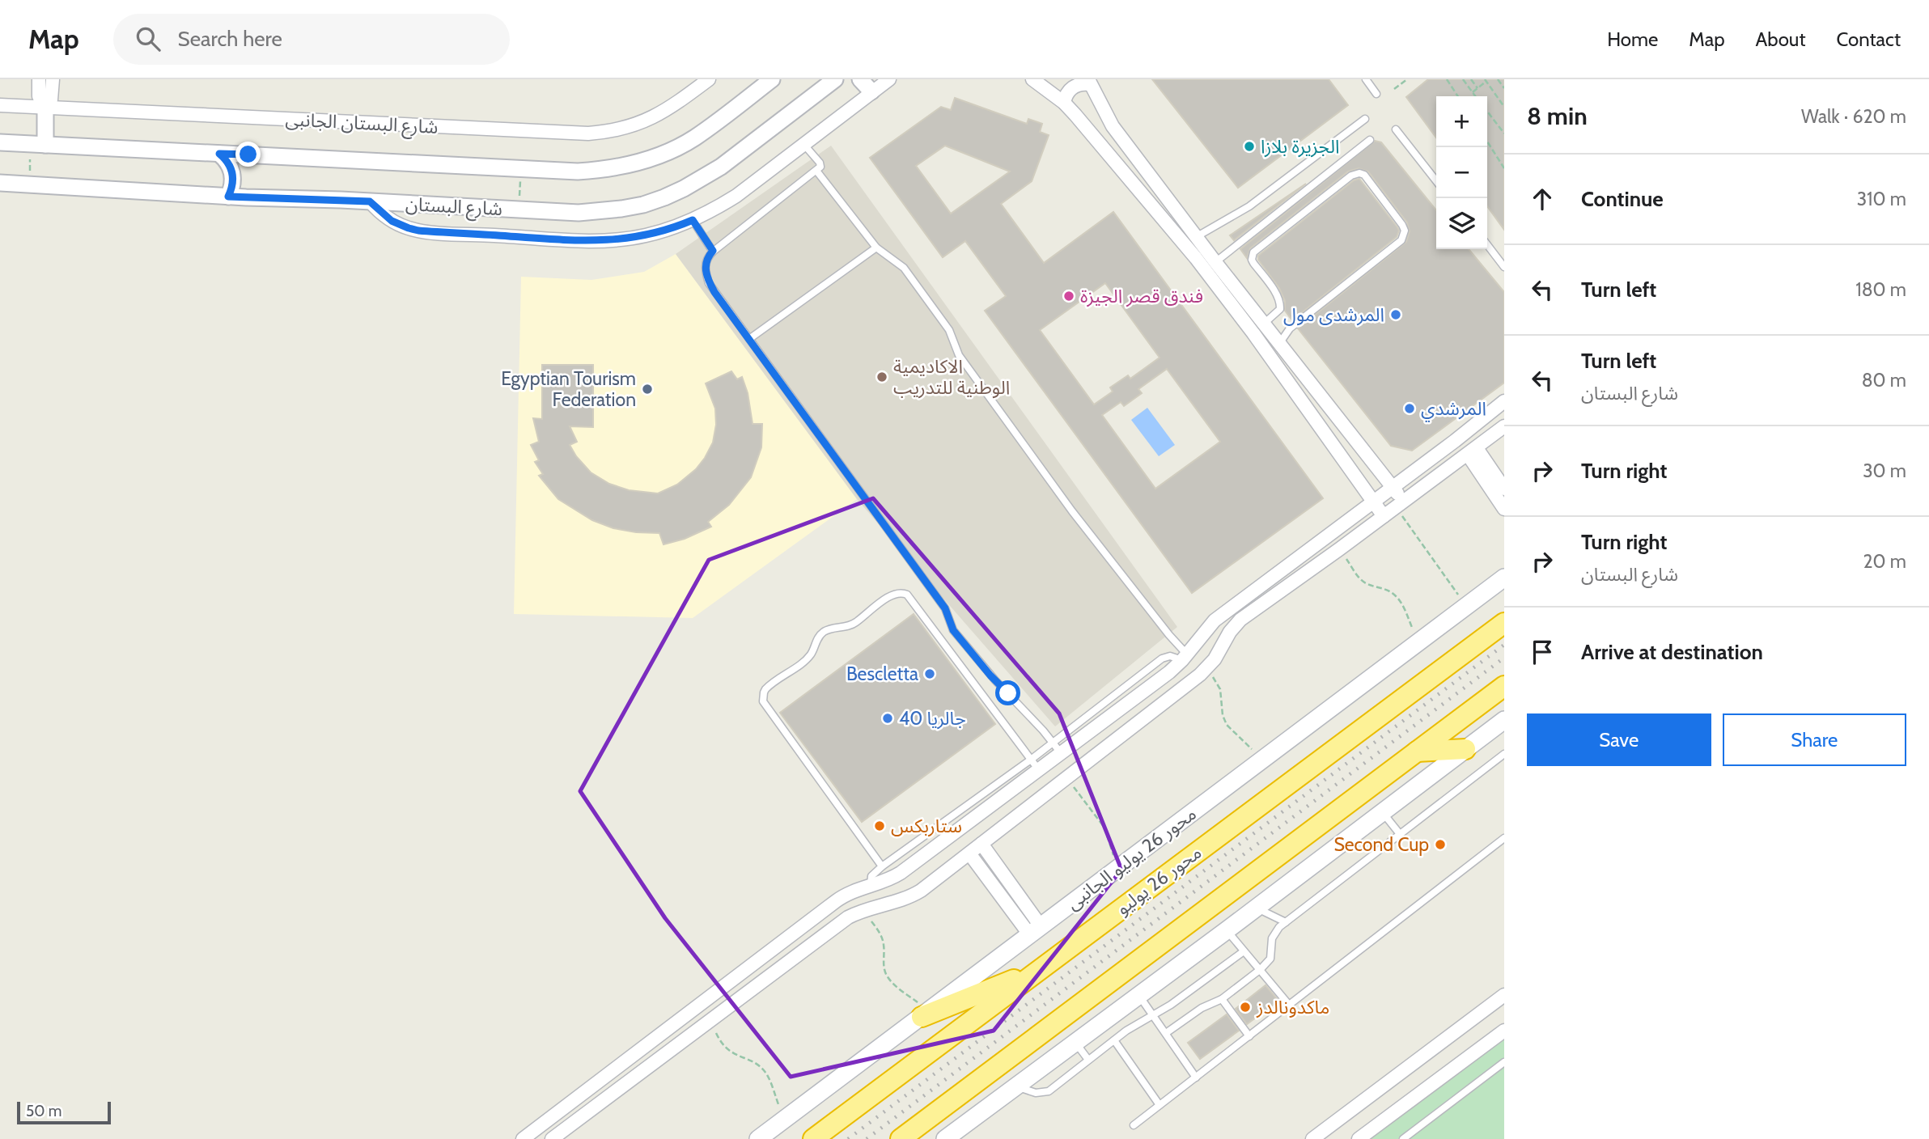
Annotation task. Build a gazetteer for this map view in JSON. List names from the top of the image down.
{
  "streets": {
    "highway": ["محور 26 يوليو"],
    "main road": ["محور 26 يوليو الجانبى"],
    "street": ["شارع البستان الجانبى", "شارع البستان"]
  },
  "places": [
    "الجزيرة بلازا",
    "فندق قصر الجيزة",
    "المرشدى مول",
    "الاكاديمية الوطنية للتدريب",
    "Egyptian Tourism Federation",
    "المرشدي",
    "Bescletta",
    "جالريا 40",
    "ستاربكس",
    "Second Cup",
    "ماكدونالدز"
  ],
  "scale_bar": "50 m",
  "page": {
    "header": "Map",
    "search": "Search here",
    "nav": [
      "Home",
      "Map",
      "About",
      "Contact"
    ],
    "heading": ["8 min", "Walk · 620 m"],
    "map_buttons": ["+", "−"],
    "list": [
      ["Continue", "310 m"],
      ["Turn left", "180 m"],
      ["Turn left", "شارع البستان", "80 m"],
      ["Turn right", "30 m"],
      ["Turn right", "شارع البستان", "20 m"],
      "Arrive at destination"
    ],
    "buttons": ["Save", "Share"],
    "scale": "50 m"
  }
}
